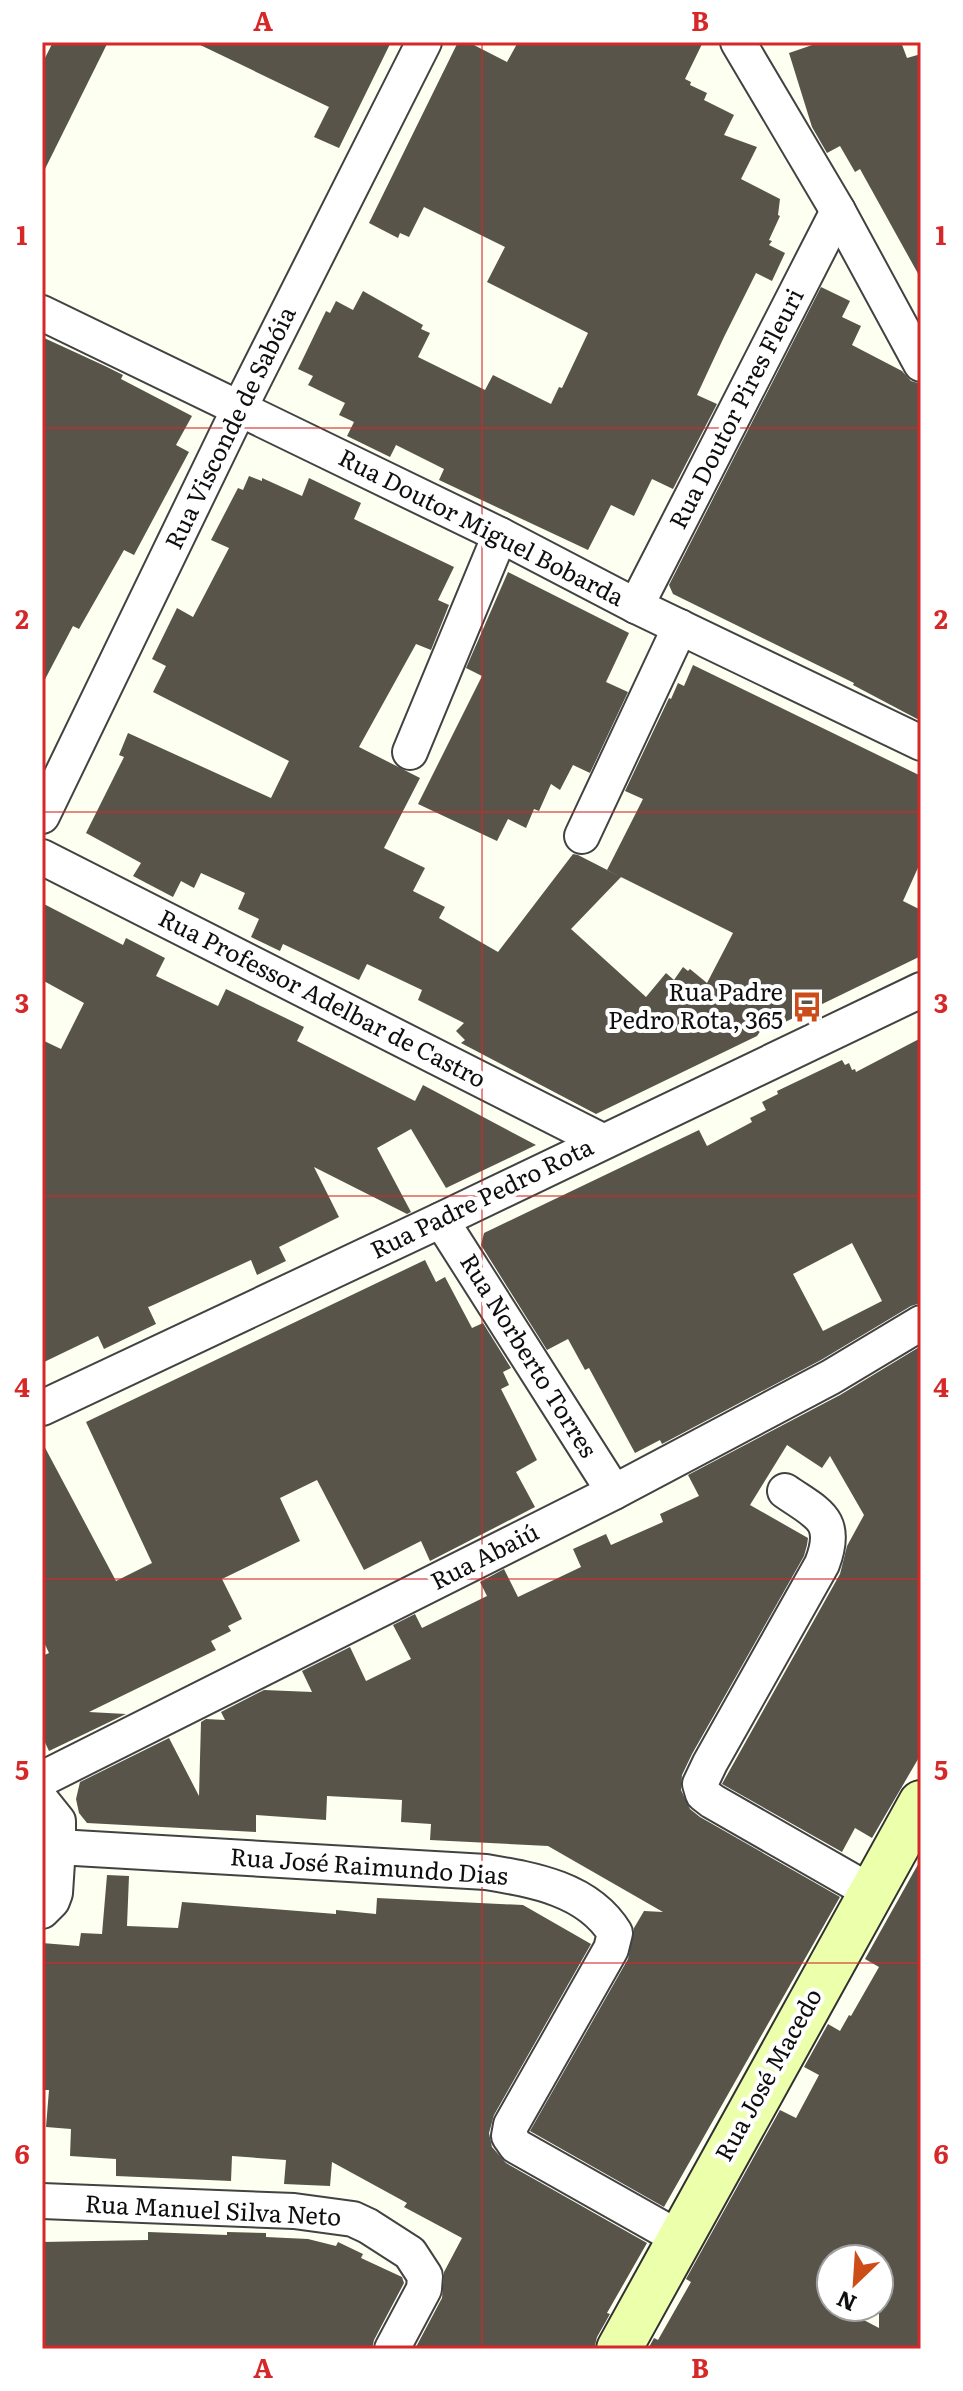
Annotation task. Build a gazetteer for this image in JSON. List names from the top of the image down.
{
  "streets": {
    "street": [
      "Rua Doutor Pires Fleuri",
      "Rua Visconde de Sabóia",
      "Rua Doutor Miguel Bobarda",
      "Rua Professor Adelbar de Castro",
      "Rua Padre Pedro Rota",
      "Rua Norberto Torres",
      "Rua Abaiú",
      "Rua José Raimundo Dias",
      "Rua José Macedo",
      "Rua Manuel Silva Neto"
    ]
  },
  "crossings": [
    ["Rua Doutor Pires Fleuri", "Rua Doutor Miguel Bobarda"],
    ["Rua Visconde de Sabóia", "Rua Doutor Miguel Bobarda"],
    ["Rua Professor Adelbar de Castro", "Rua Padre Pedro Rota"],
    ["Rua Padre Pedro Rota", "Rua Norberto Torres"],
    ["Rua Norberto Torres", "Rua Abaiú"],
    ["Rua José Raimundo Dias", "Rua José Macedo"]
  ],
  "places": {
    "bus stop": ["Rua Padre Pedro Rota, 365"]
  },
  "north": "bottom left",
  "grid": {
    "columns": ["A", "B"],
    "rows": [
      "1",
      "2",
      "3",
      "4",
      "5",
      "6"
    ]
  }
}
